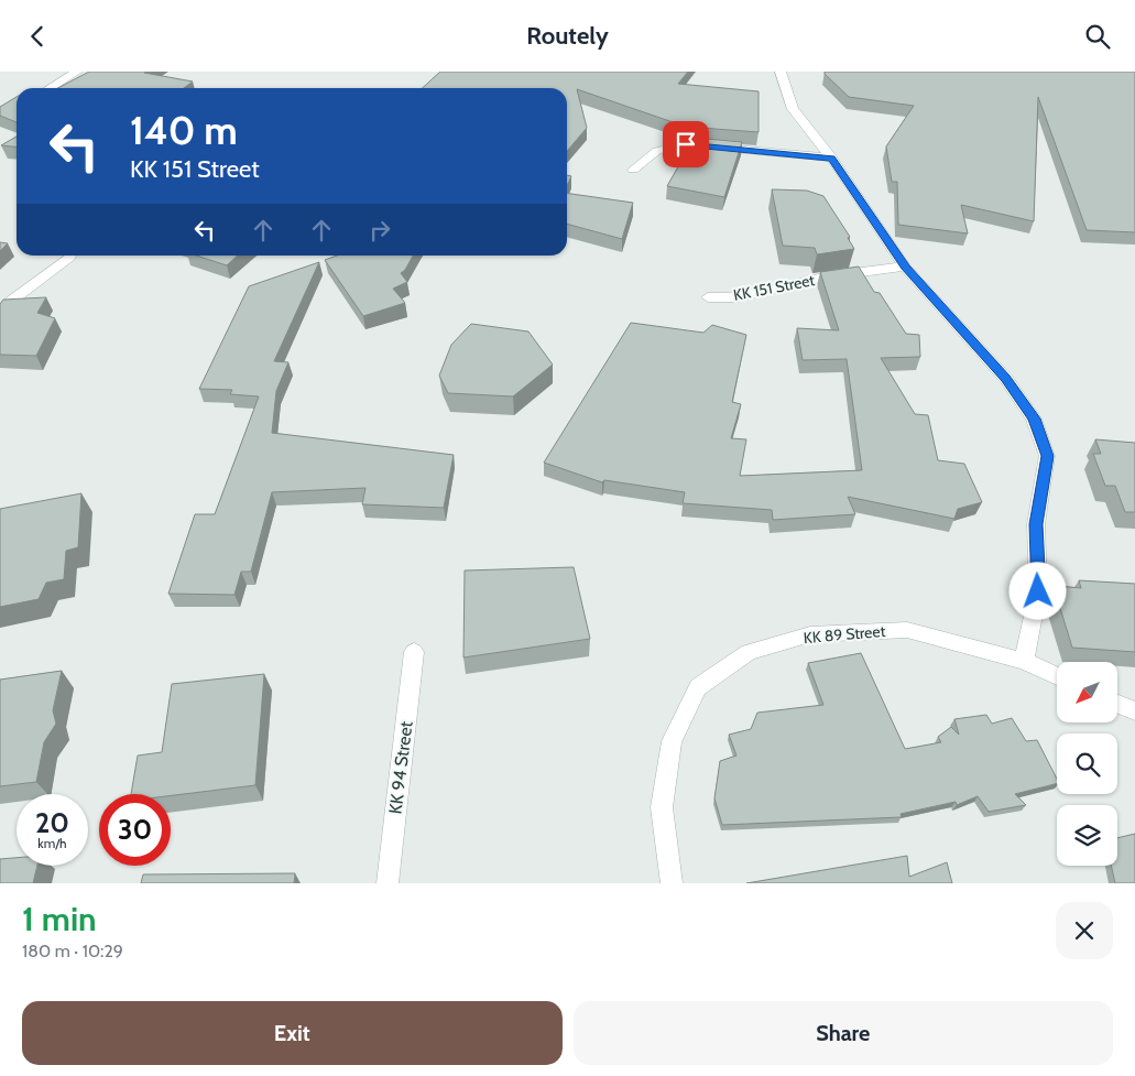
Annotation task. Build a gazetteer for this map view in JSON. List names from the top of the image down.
{
  "streets": {
    "street": ["KK 151 Street", "KK 89 Street", "KK 94 Street"]
  },
  "north": "bottom left",
  "page": {
    "header": "Routely",
    "turn": ["140 m", "KK 151 Street"],
    "speed": "20 km/h",
    "limit": "30",
    "heading": ["1 min", "180 m · 10:29"],
    "buttons": ["Exit", "Share"]
  }
}
